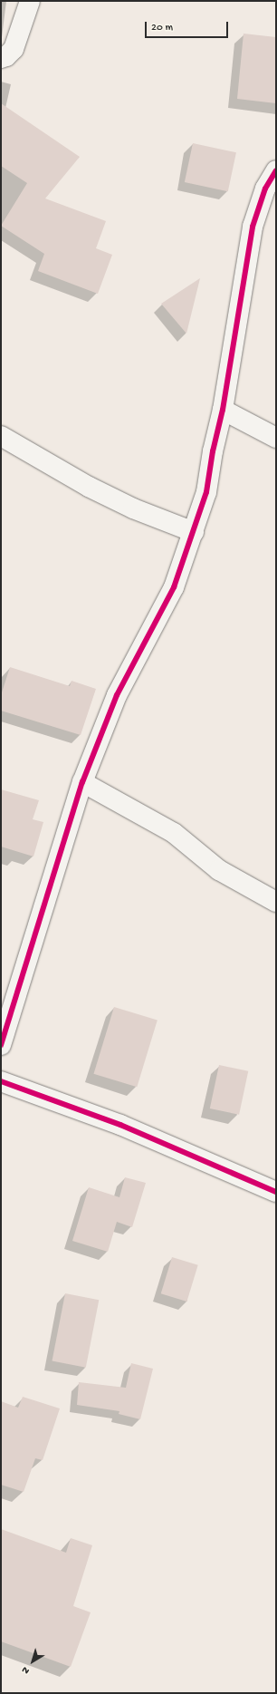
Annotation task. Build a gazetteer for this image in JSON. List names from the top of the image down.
{
  "scale_bar": "20 m",
  "north": "bottom left"
}
